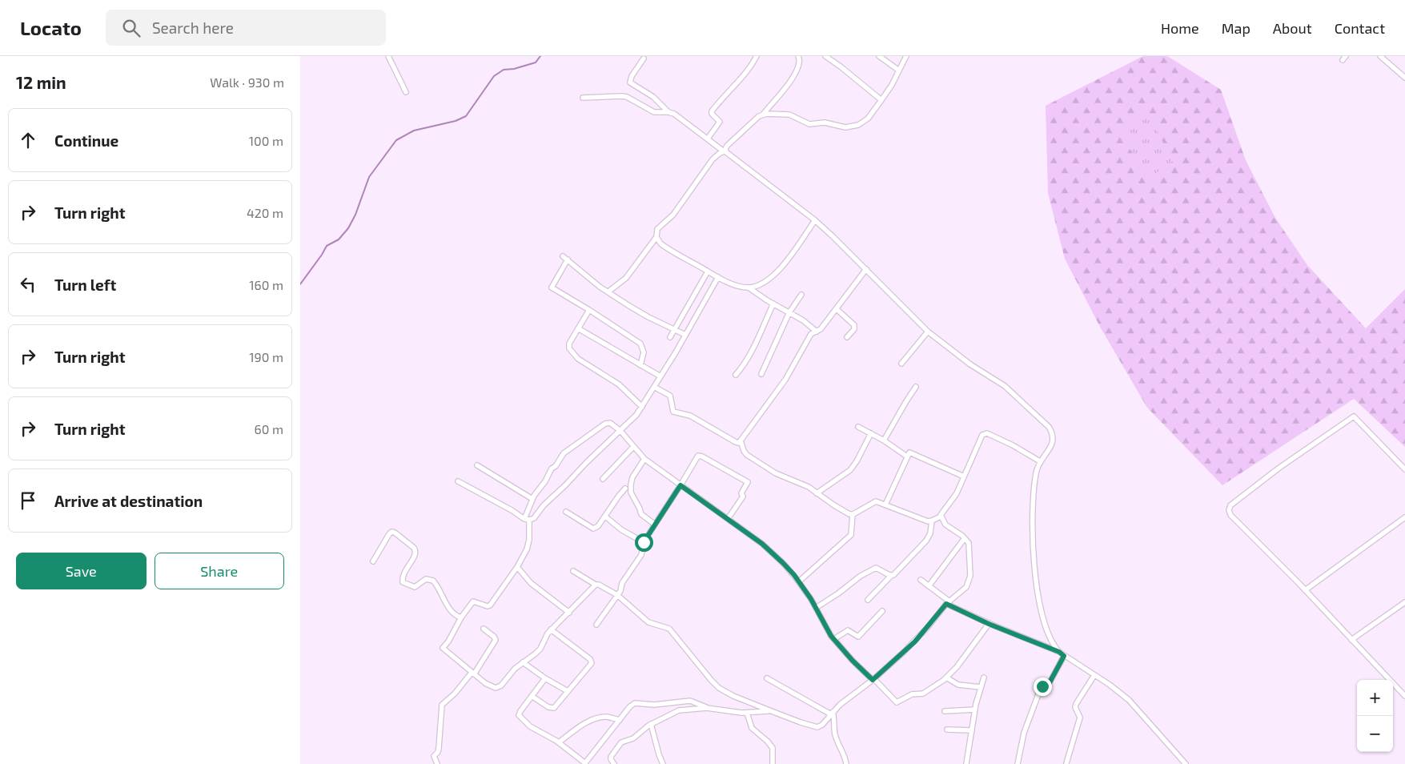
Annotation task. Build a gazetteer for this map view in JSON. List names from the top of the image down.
{
  "page": {
    "header": "Locato",
    "search": "Search here",
    "nav": [
      "Home",
      "Map",
      "About",
      "Contact"
    ],
    "heading": ["12 min", "Walk · 930 m"],
    "list": [
      ["Continue", "100 m"],
      ["Turn right", "420 m"],
      ["Turn left", "160 m"],
      ["Turn right", "190 m"],
      ["Turn right", "60 m"],
      "Arrive at destination"
    ],
    "buttons": ["Save", "Share"],
    "map_buttons": ["+", "−"]
  }
}
